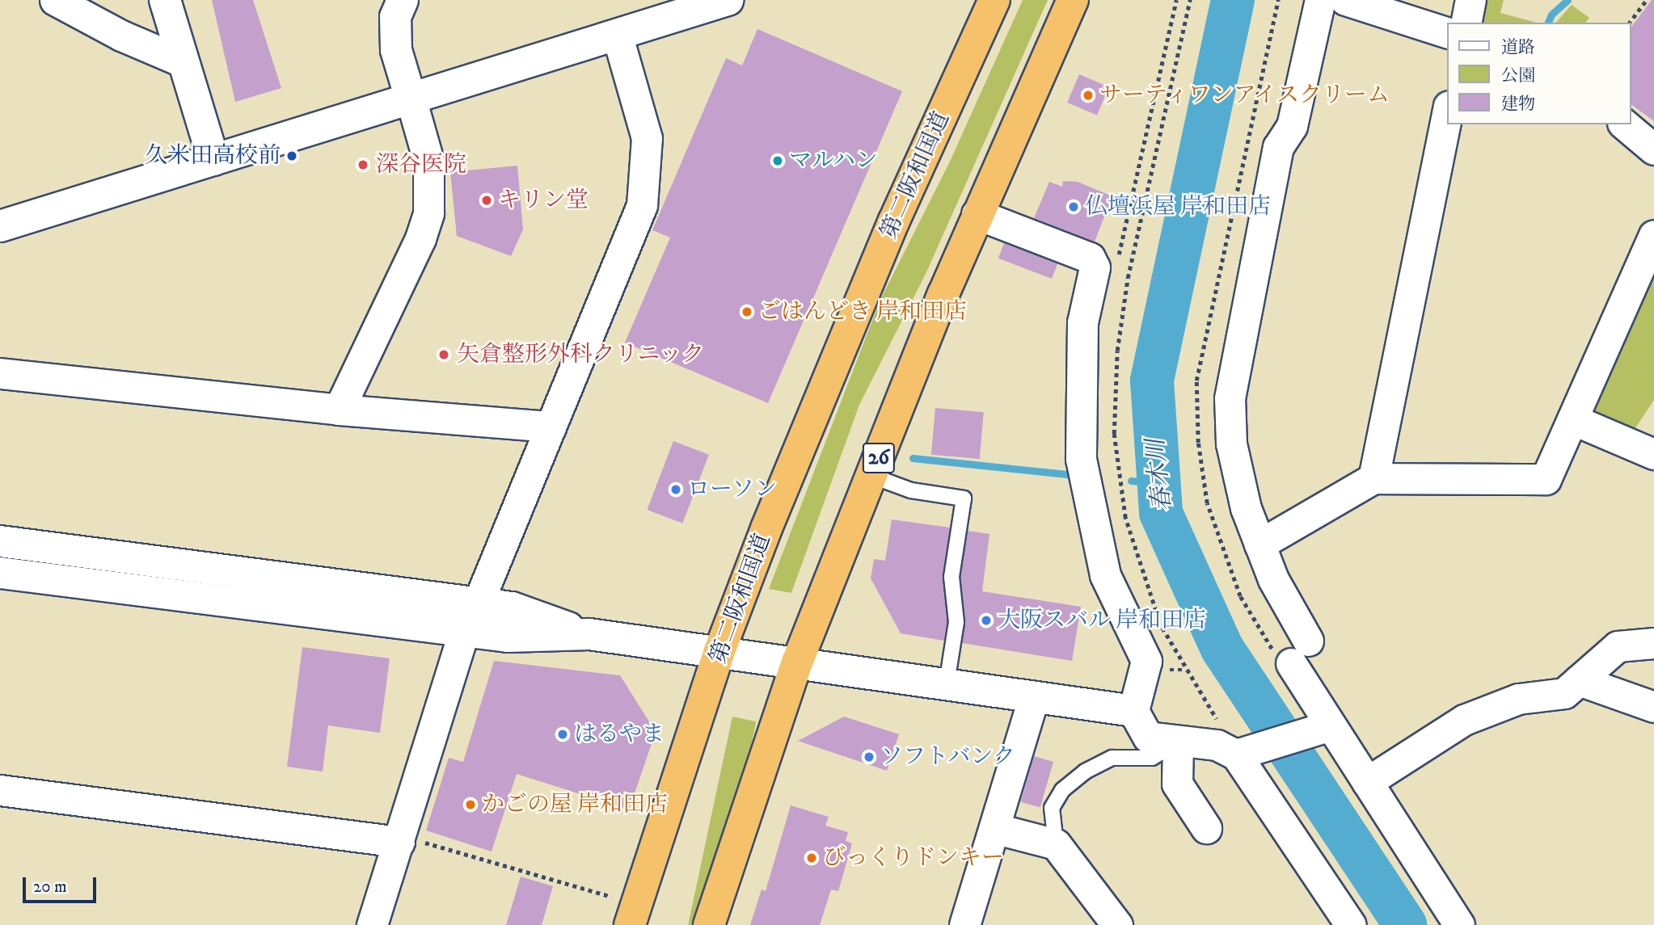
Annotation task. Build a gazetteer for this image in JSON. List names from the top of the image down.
{
  "streets": {
    "highway": ["第二阪和国道", "26"]
  },
  "water": ["春木川"],
  "places": [
    "サーティワンアイスクリーム",
    "久米田高校前",
    "マルハン",
    "深谷医院",
    "キリン堂",
    "仏壇浜屋 岸和田店",
    "ごはんどき 岸和田店",
    "矢倉整形外科クリニック",
    "ローソン",
    "大阪スバル 岸和田店",
    "はるやま",
    "ソフトバンク",
    "かごの屋 岸和田店",
    "びっくりドンキー"
  ],
  "legend": ["道路", "公園", "建物"],
  "scale_bar": "20 m"
}
